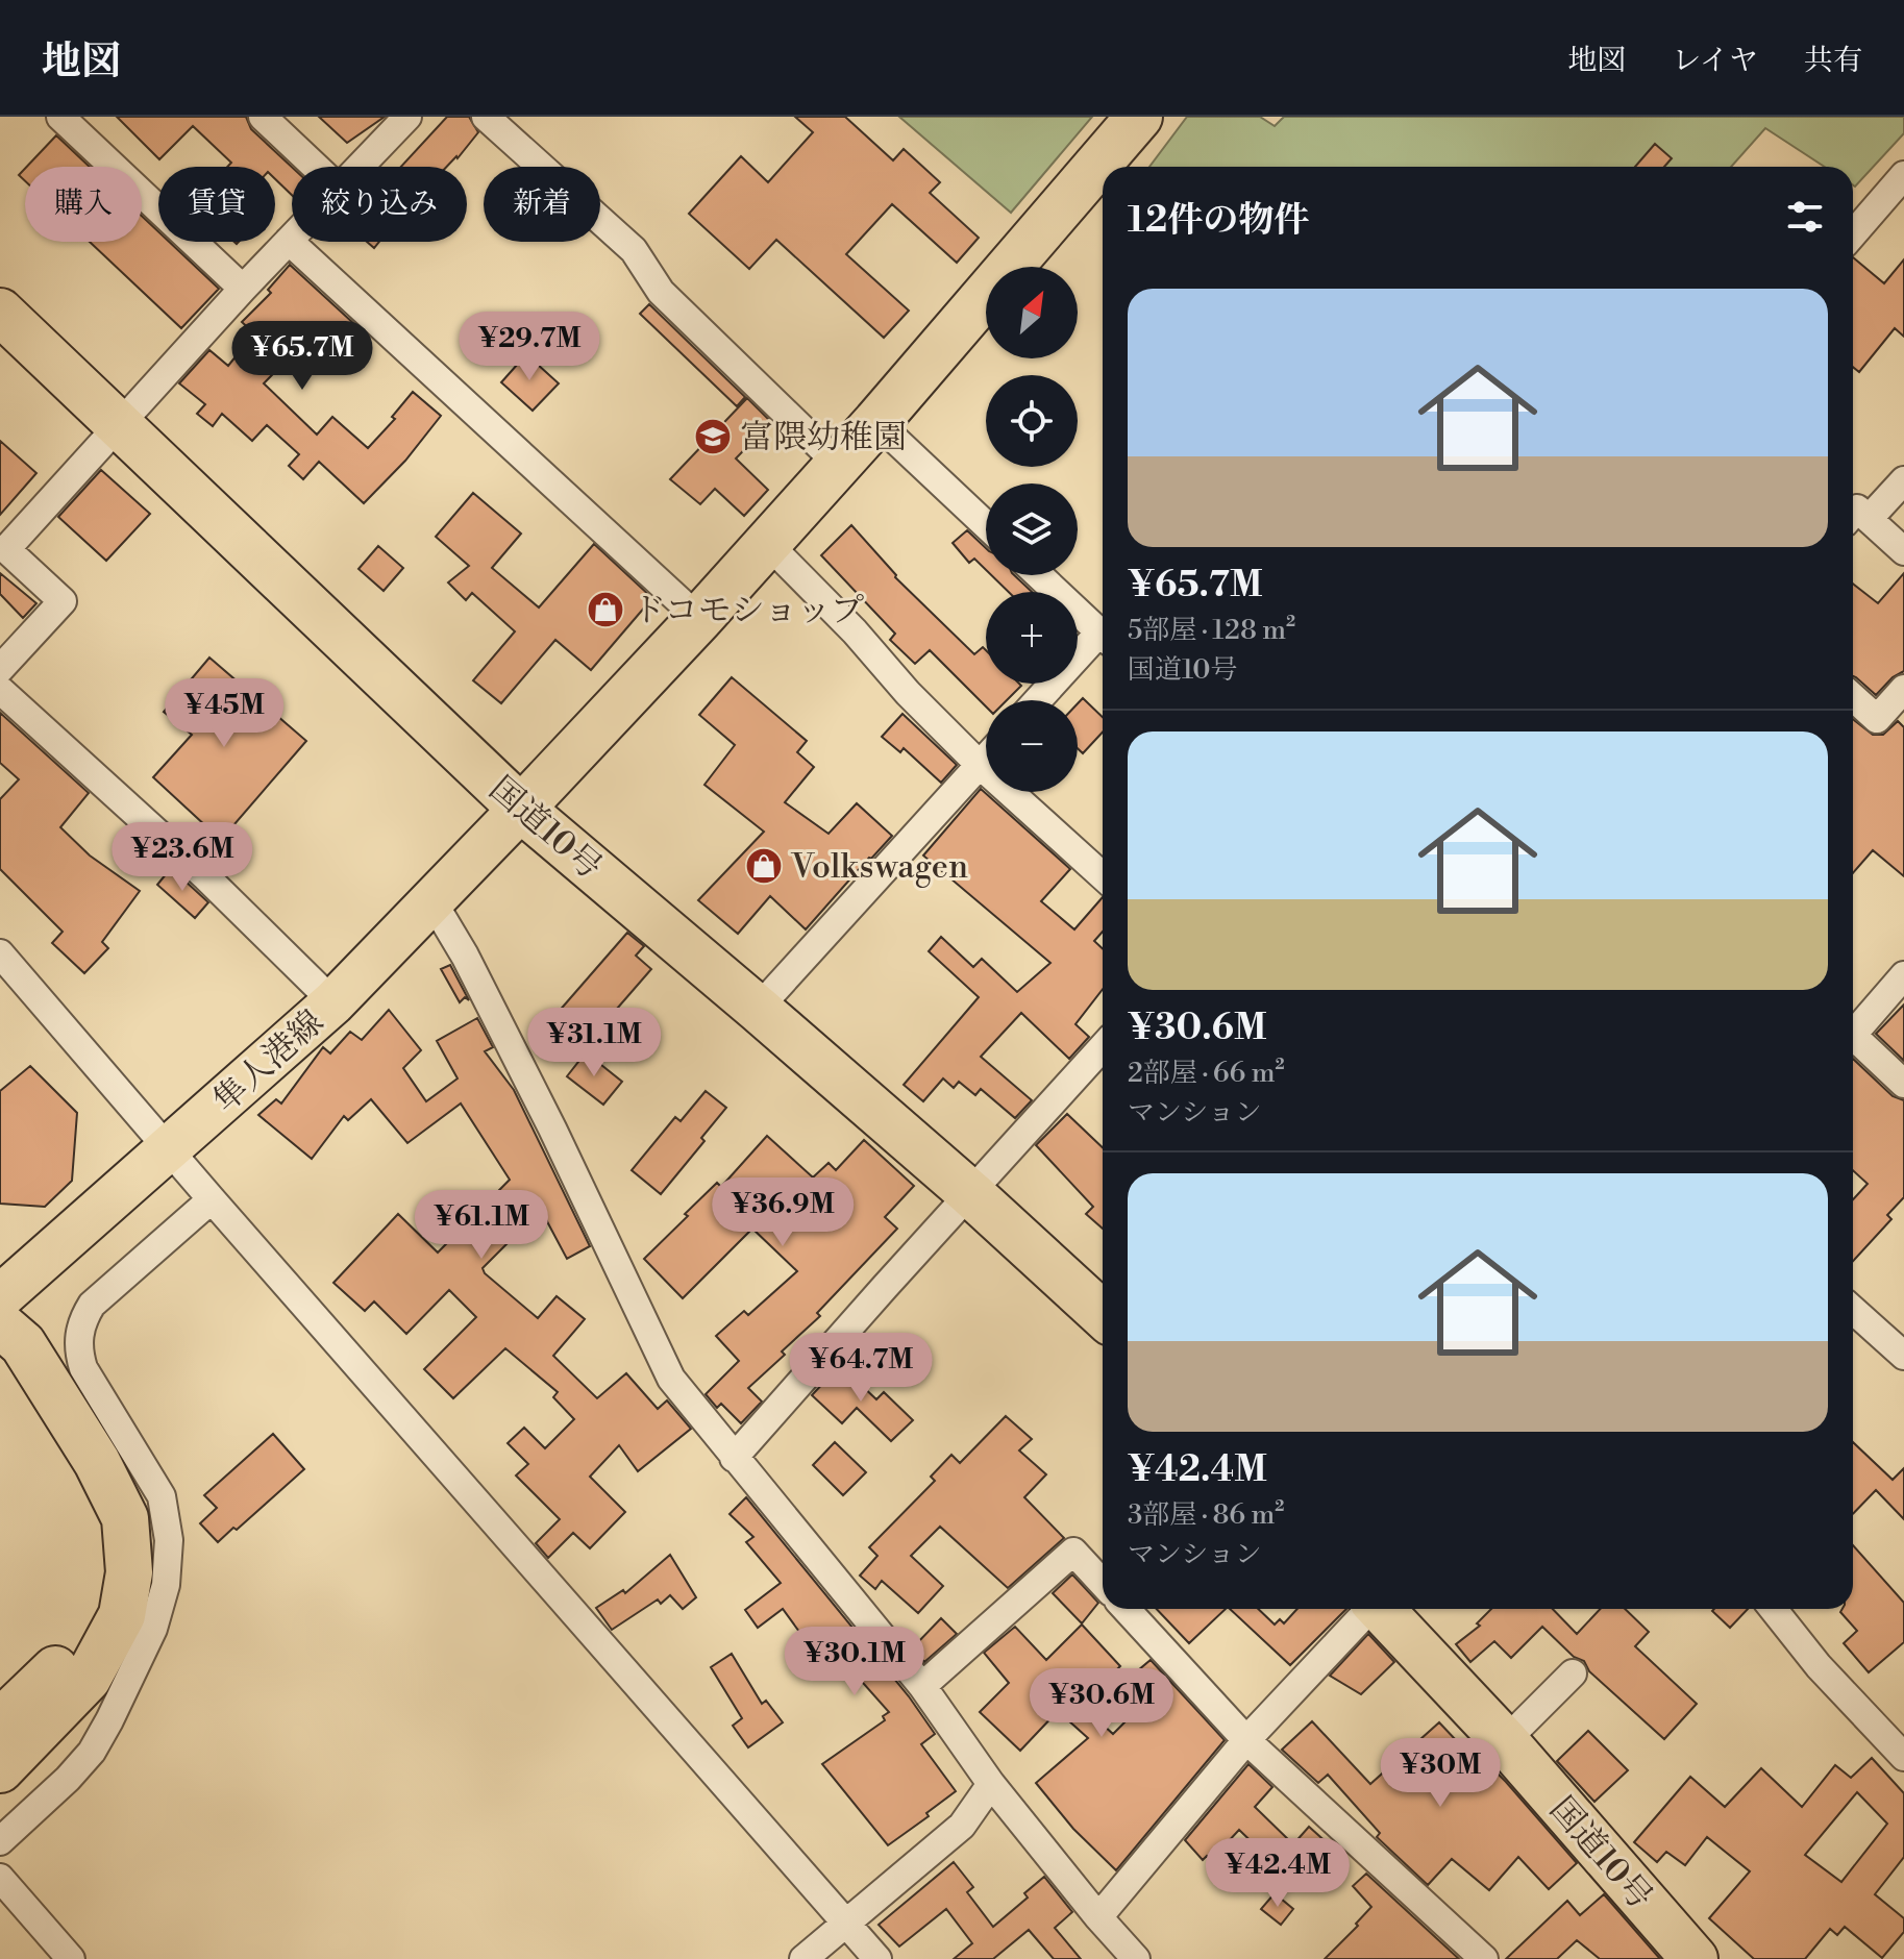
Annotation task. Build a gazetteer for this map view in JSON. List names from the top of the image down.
{
  "streets": {
    "highway": ["国道10号"],
    "main road": ["隼人港線"]
  },
  "crossings": [
    ["国道10号", "隼人港線"]
  ],
  "places": {
    "school or university": ["富隈幼稚園"],
    "shop": ["ドコモショップ", "Volkswagen"]
  },
  "north": "top right",
  "page": {
    "header": "地図",
    "nav": ["地図", "レイヤ", "共有"],
    "chip": [
      "購入",
      "賃貸",
      "絞り込み",
      "新着"
    ],
    "heading": "12件の物件",
    "map_buttons": ["+", "−"],
    "list": [
      {
        "name": "¥65.7M",
        "note": "5部屋 · 128 m² · 国道10号"
      },
      {
        "name": "¥30.6M",
        "note": "2部屋 · 66 m² · マンション"
      },
      {
        "name": "¥42.4M",
        "note": "3部屋 · 86 m² · マンション"
      }
    ],
    "price": [
      "¥29.7M",
      "¥65.7M",
      "¥45M",
      "¥23.6M",
      "¥31.1M",
      "¥36.9M",
      "¥61.1M",
      "¥64.7M",
      "¥30.1M",
      "¥30.6M",
      "¥30M",
      "¥42.4M"
    ]
  }
}
